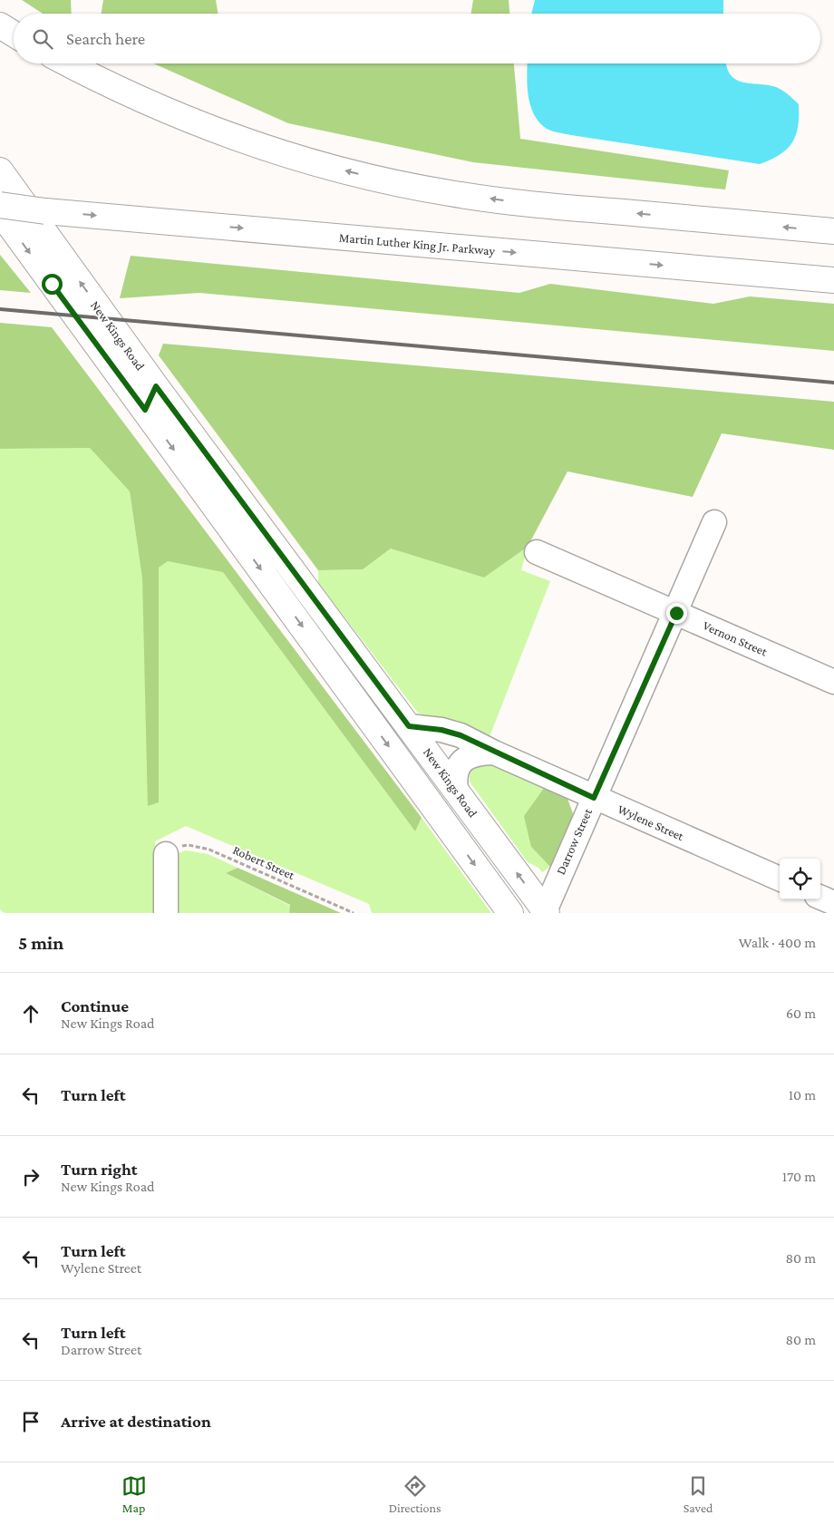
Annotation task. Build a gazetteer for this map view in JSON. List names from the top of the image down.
{
  "streets": {
    "main road": ["Martin Luther King Jr. Parkway", "New Kings Road"],
    "street": ["Vernon Street", "Wylene Street", "Darrow Street"],
    "path": ["Robert Street"]
  },
  "crossings": [
    ["New Kings Road", "Wylene Street"],
    ["New Kings Road", "Darrow Street"],
    ["Vernon Street", "Darrow Street"],
    ["Wylene Street", "Darrow Street"]
  ],
  "page": {
    "search": "Search here",
    "heading": ["5 min", "Walk · 400 m"],
    "list": [
      ["Continue", "New Kings Road", "60 m"],
      ["Turn left", "10 m"],
      ["Turn right", "New Kings Road", "170 m"],
      ["Turn left", "Wylene Street", "80 m"],
      ["Turn left", "Darrow Street", "80 m"],
      "Arrive at destination"
    ],
    "nav": ["Map", "Directions", "Saved"]
  }
}
